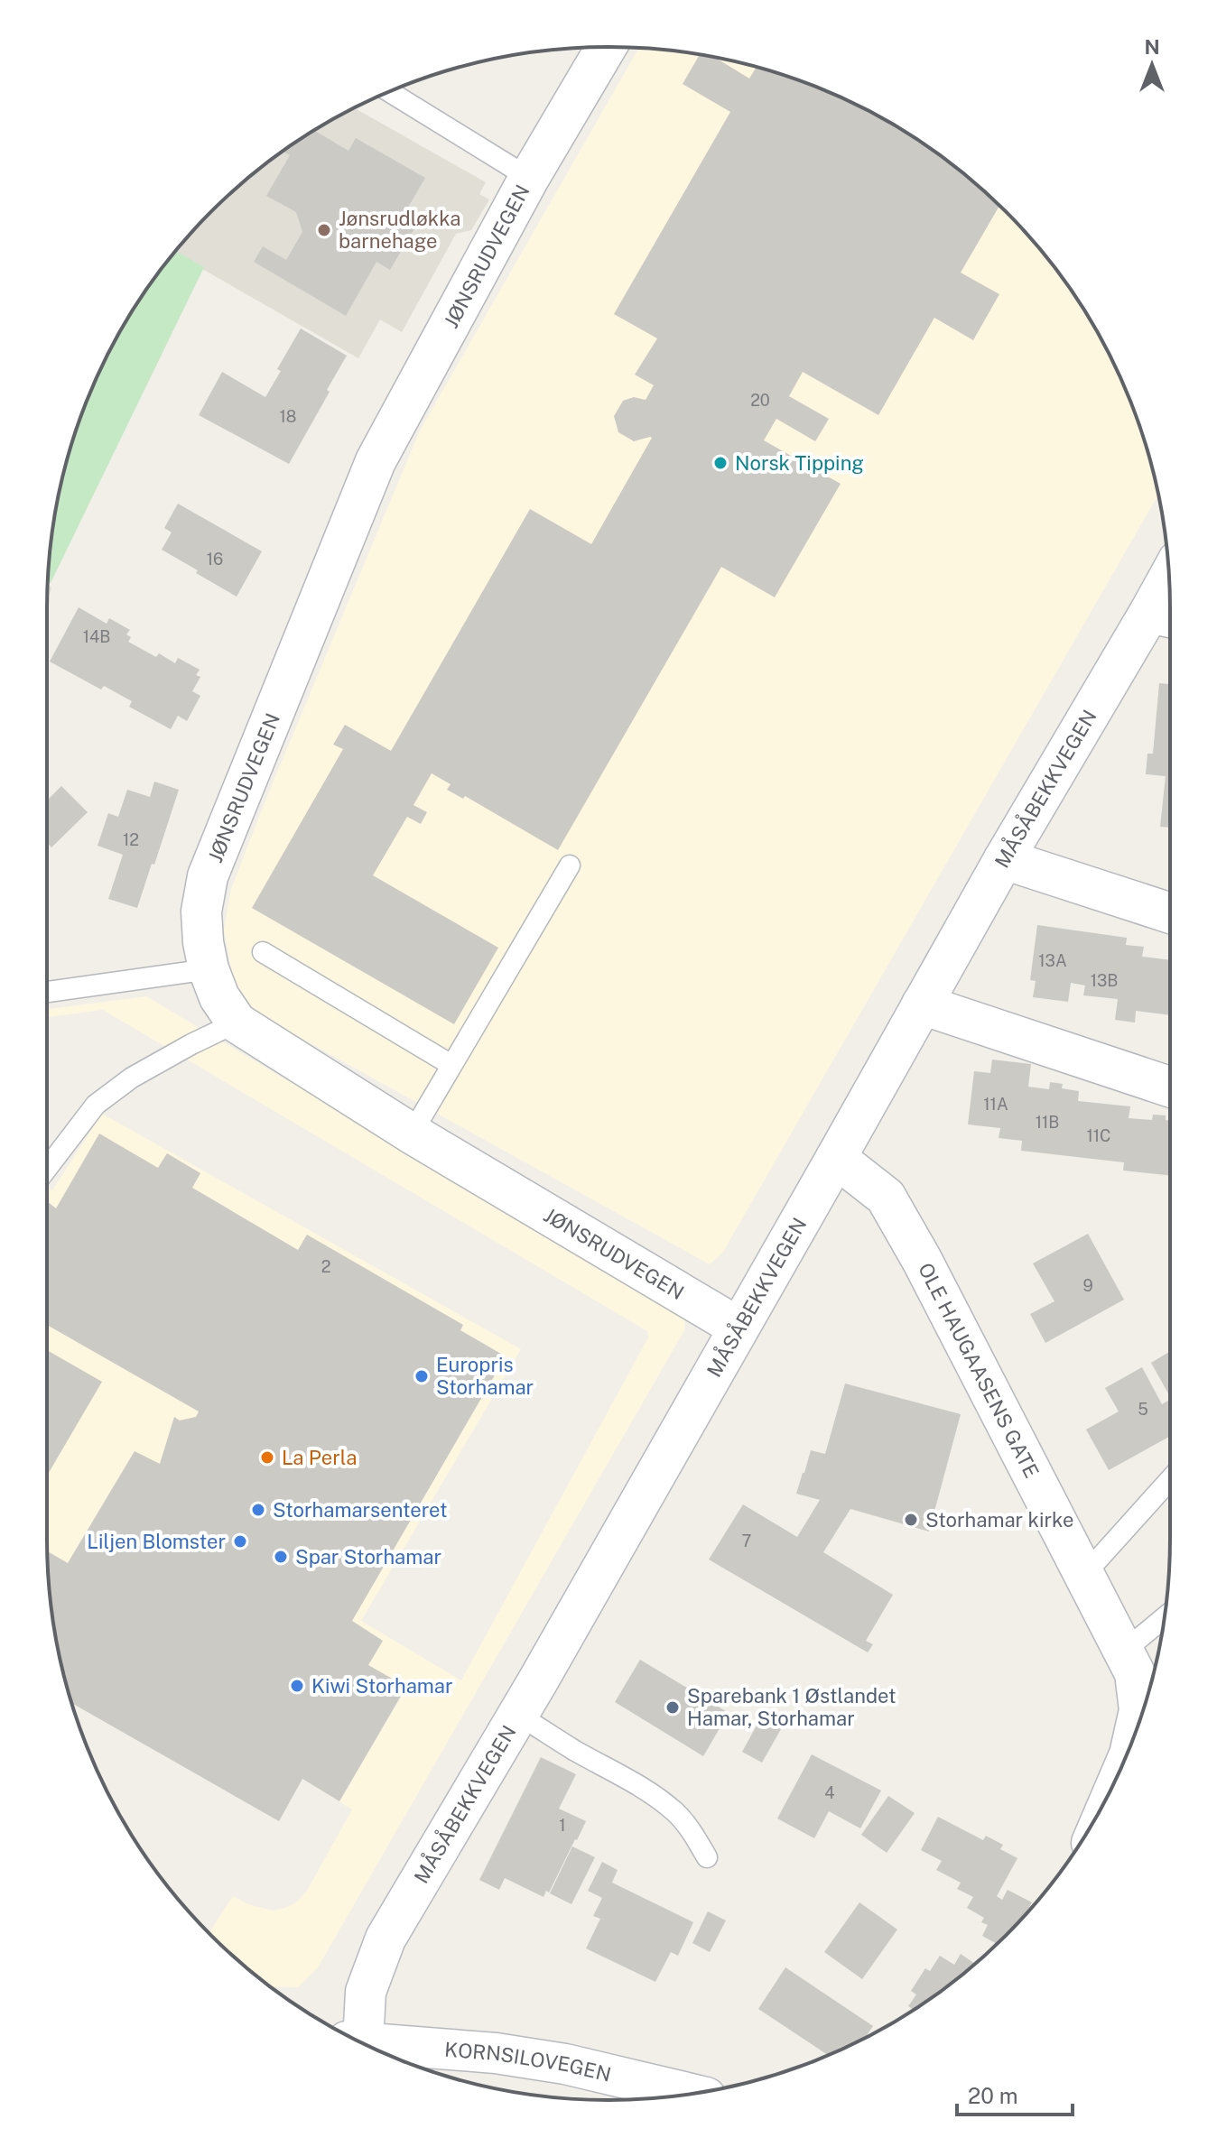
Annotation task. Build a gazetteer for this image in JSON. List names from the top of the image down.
{
  "streets": {
    "street": [
      "JØNSRUDVEGEN",
      "MÅSÅBEKKVEGEN",
      "OLE HAUGAASENS GATE",
      "KORNSILOVEGEN"
    ]
  },
  "crossings": [
    ["JØNSRUDVEGEN", "MÅSÅBEKKVEGEN"],
    ["MÅSÅBEKKVEGEN", "OLE HAUGAASENS GATE"]
  ],
  "places": [
    "Jønsrudløkka barnehage",
    "Norsk Tipping",
    "Europris Storhamar",
    "La Perla",
    "Storhamarsenteret",
    "Storhamar kirke",
    "Liljen Blomster",
    "Spar Storhamar",
    "Kiwi Storhamar",
    "Sparebank 1 Østlandet Hamar, Storhamar"
  ],
  "house_numbers": [
    "20",
    "18",
    "16",
    "14B",
    "12",
    "13A",
    "13B",
    "11A",
    "11B",
    "11C",
    "2",
    "9",
    "5",
    "7",
    "4",
    "1"
  ],
  "scale_bar": "20 m",
  "north": "top"
}
